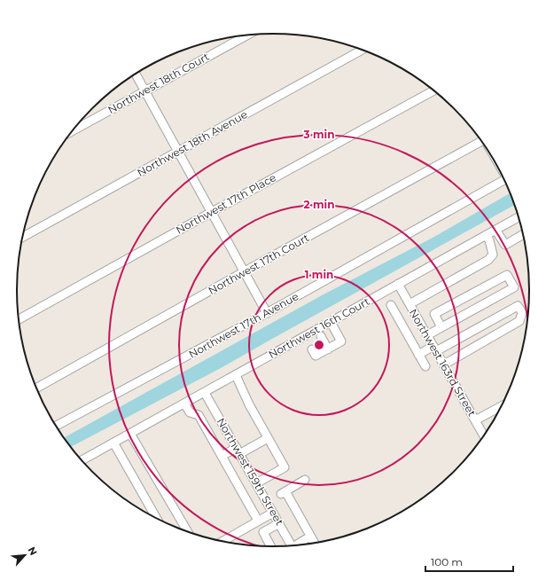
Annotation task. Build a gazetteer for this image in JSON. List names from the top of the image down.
{
  "streets": {
    "street": [
      "Northwest 18th Court",
      "Northwest 18th Avenue",
      "Northwest 17th Place",
      "Northwest 17th Court",
      "Northwest 17th Avenue",
      "Northwest 16th Court",
      "Northwest 163rd Street",
      "Northwest 159th Street"
    ]
  },
  "crossings": [
    ["Northwest 16th Court", "Northwest 163rd Street"],
    ["Northwest 16th Court", "Northwest 159th Street"]
  ],
  "scale_bar": "100 m",
  "north": "top right",
  "rings": ["3 min", "2 min", "1 min"]
}
